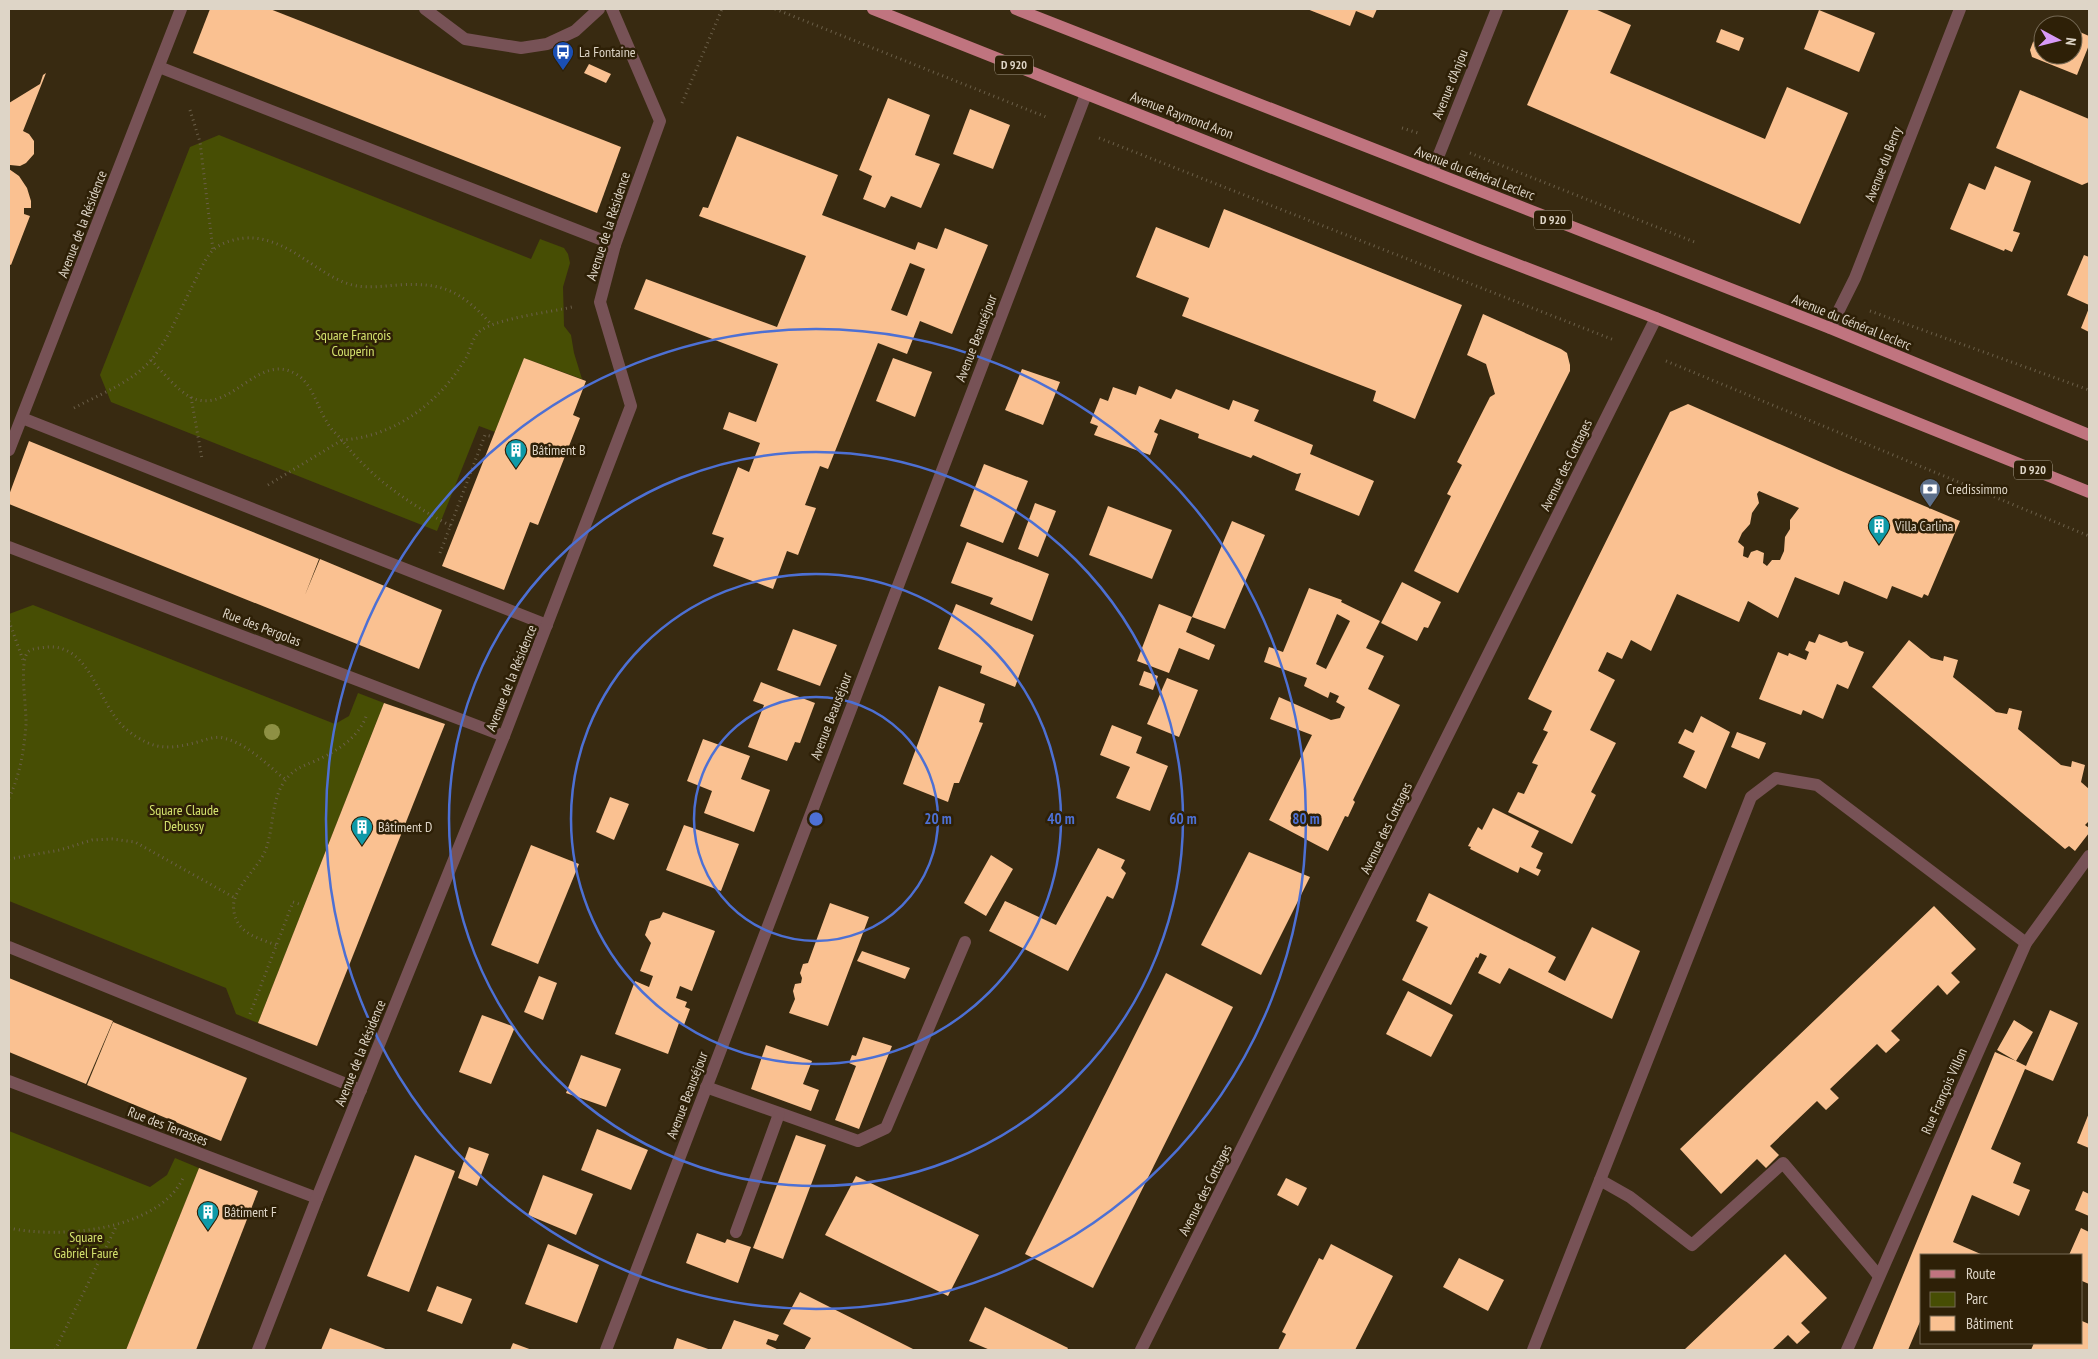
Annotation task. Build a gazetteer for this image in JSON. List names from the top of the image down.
{
  "streets": {
    "main road": ["D 920", "Avenue Raymond Aron", "Avenue du Général Leclerc"],
    "street": [
      "Avenue d'Anjou",
      "Avenue du Berry",
      "Avenue de la Résidence",
      "Avenue Beauséjour",
      "Avenue des Cottages",
      "Rue des Pergolas",
      "Rue François Villon",
      "Rue des Terrasses"
    ]
  },
  "crossings": [
    ["D 920", "Avenue Raymond Aron"],
    ["D 920", "Avenue des Cottages"],
    ["Avenue d'Anjou", "Avenue du Général Leclerc"],
    ["Avenue Raymond Aron", "Avenue Beauséjour"],
    ["Avenue Raymond Aron", "Avenue des Cottages"],
    ["Avenue du Berry", "Avenue du Général Leclerc"],
    ["Avenue de la Résidence", "Rue des Pergolas"],
    ["Avenue de la Résidence", "Rue des Terrasses"]
  ],
  "parks": ["Square François Couperin", "Square Claude Debussy", "Square Gabriel Fauré"],
  "places": {
    "bus stop": ["La Fontaine"],
    "building": [
      "Bâtiment B",
      "Villa Carlina",
      "Bâtiment D",
      "Bâtiment F"
    ],
    "bank": ["Credissimmo"]
  },
  "legend": ["Route", "Parc", "Bâtiment"],
  "north": "right",
  "rings": [
    "20 m",
    "40 m",
    "60 m",
    "80 m"
  ]
}
